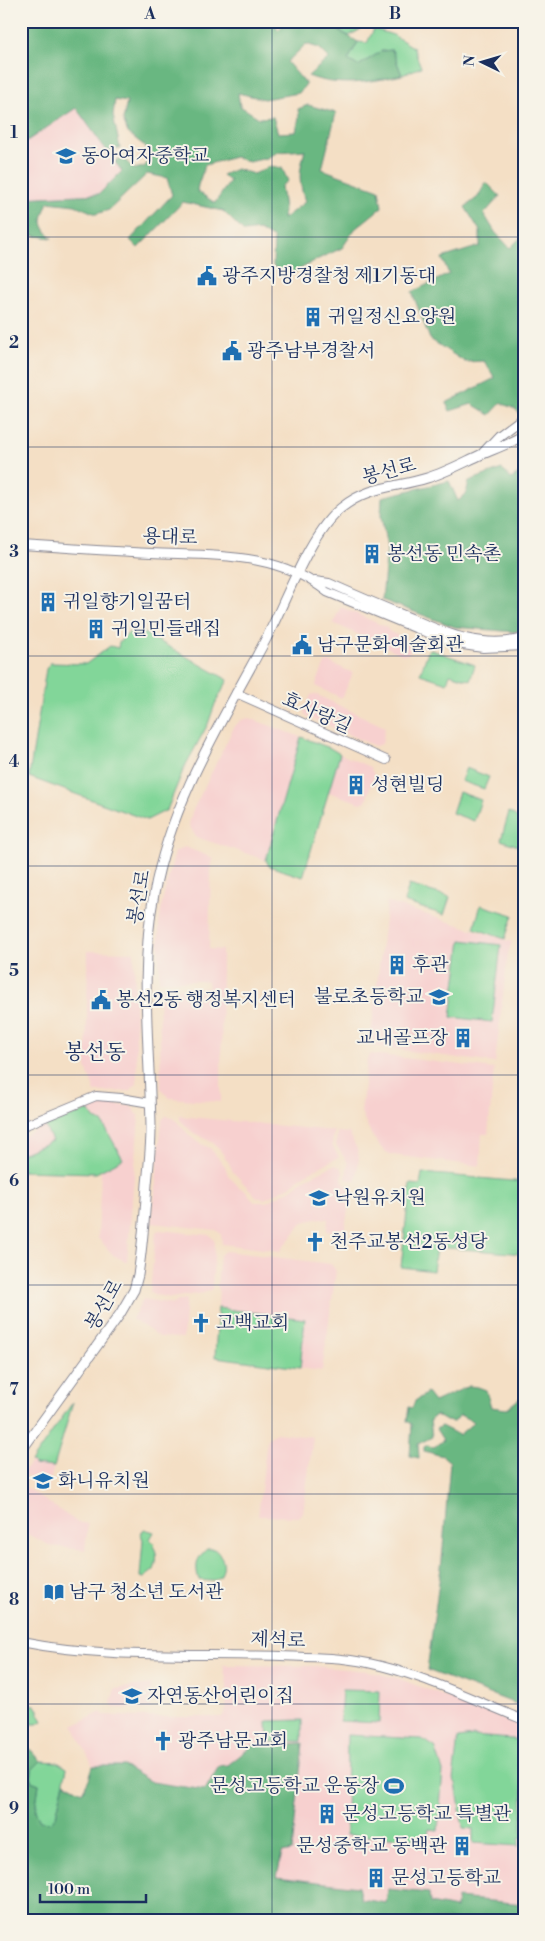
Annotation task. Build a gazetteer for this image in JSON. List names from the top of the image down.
{
  "streets": {
    "main road": ["봉선로"],
    "street": ["용대로", "효사랑길", "제석로"]
  },
  "crossings": [
    ["봉선로", "용대로"],
    ["봉선로", "효사랑길"]
  ],
  "districts": ["봉선동"],
  "places": {
    "school or university": [
      "동아여자중학교",
      "불로초등학교",
      "낙원유치원",
      "화니유치원",
      "자연동산어린이집"
    ],
    "public building": [
      "광주지방경찰청 제1기동대",
      "광주남부경찰서",
      "남구문화예술회관",
      "봉선2동 행정복지센터"
    ],
    "building": [
      "귀일정신요양원",
      "봉선동 민속촌",
      "귀일향기일꿈터",
      "귀일민들래집",
      "성현빌딩",
      "후관",
      "교내골프장",
      "문성고등학교 특별관",
      "문성중학교 동백관",
      "문성고등학교"
    ],
    "church": ["천주교봉선2동성당", "고백교회", "광주남문교회"],
    "library": ["남구 청소년 도서관"],
    "sports": ["문성고등학교 운동장"]
  },
  "scale_bar": "100 m",
  "north": "left",
  "grid": {
    "columns": ["A", "B"],
    "rows": [
      "1",
      "2",
      "3",
      "4",
      "5",
      "6",
      "7",
      "8",
      "9"
    ]
  }
}
